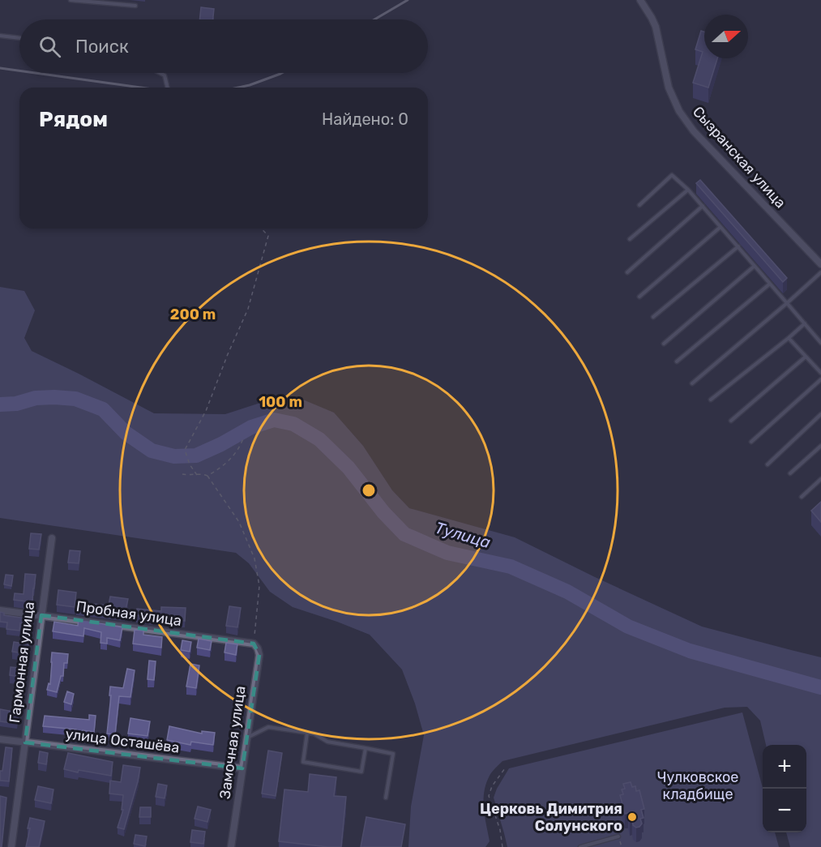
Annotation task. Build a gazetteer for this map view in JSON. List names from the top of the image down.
{
  "streets": {
    "street": [
      "Сызранская улица",
      "Пробная улица",
      "Гармонная улица",
      "улица Осташёва",
      "Замочная улица"
    ]
  },
  "crossings": [
    ["Пробная улица", "Гармонная улица"],
    ["Пробная улица", "Замочная улица"],
    ["Гармонная улица", "улица Осташёва"],
    ["улица Осташёва", "Замочная улица"]
  ],
  "water": ["Тулица"],
  "parks": ["Чулковское кладбище"],
  "places": ["Церковь Димитрия Солунского"],
  "north": "right",
  "page": {
    "search": "Поиск",
    "heading": ["Рядом", "Найдено: 0"],
    "map_buttons": ["+", "−"]
  },
  "rings": ["200 m", "100 m"]
}
